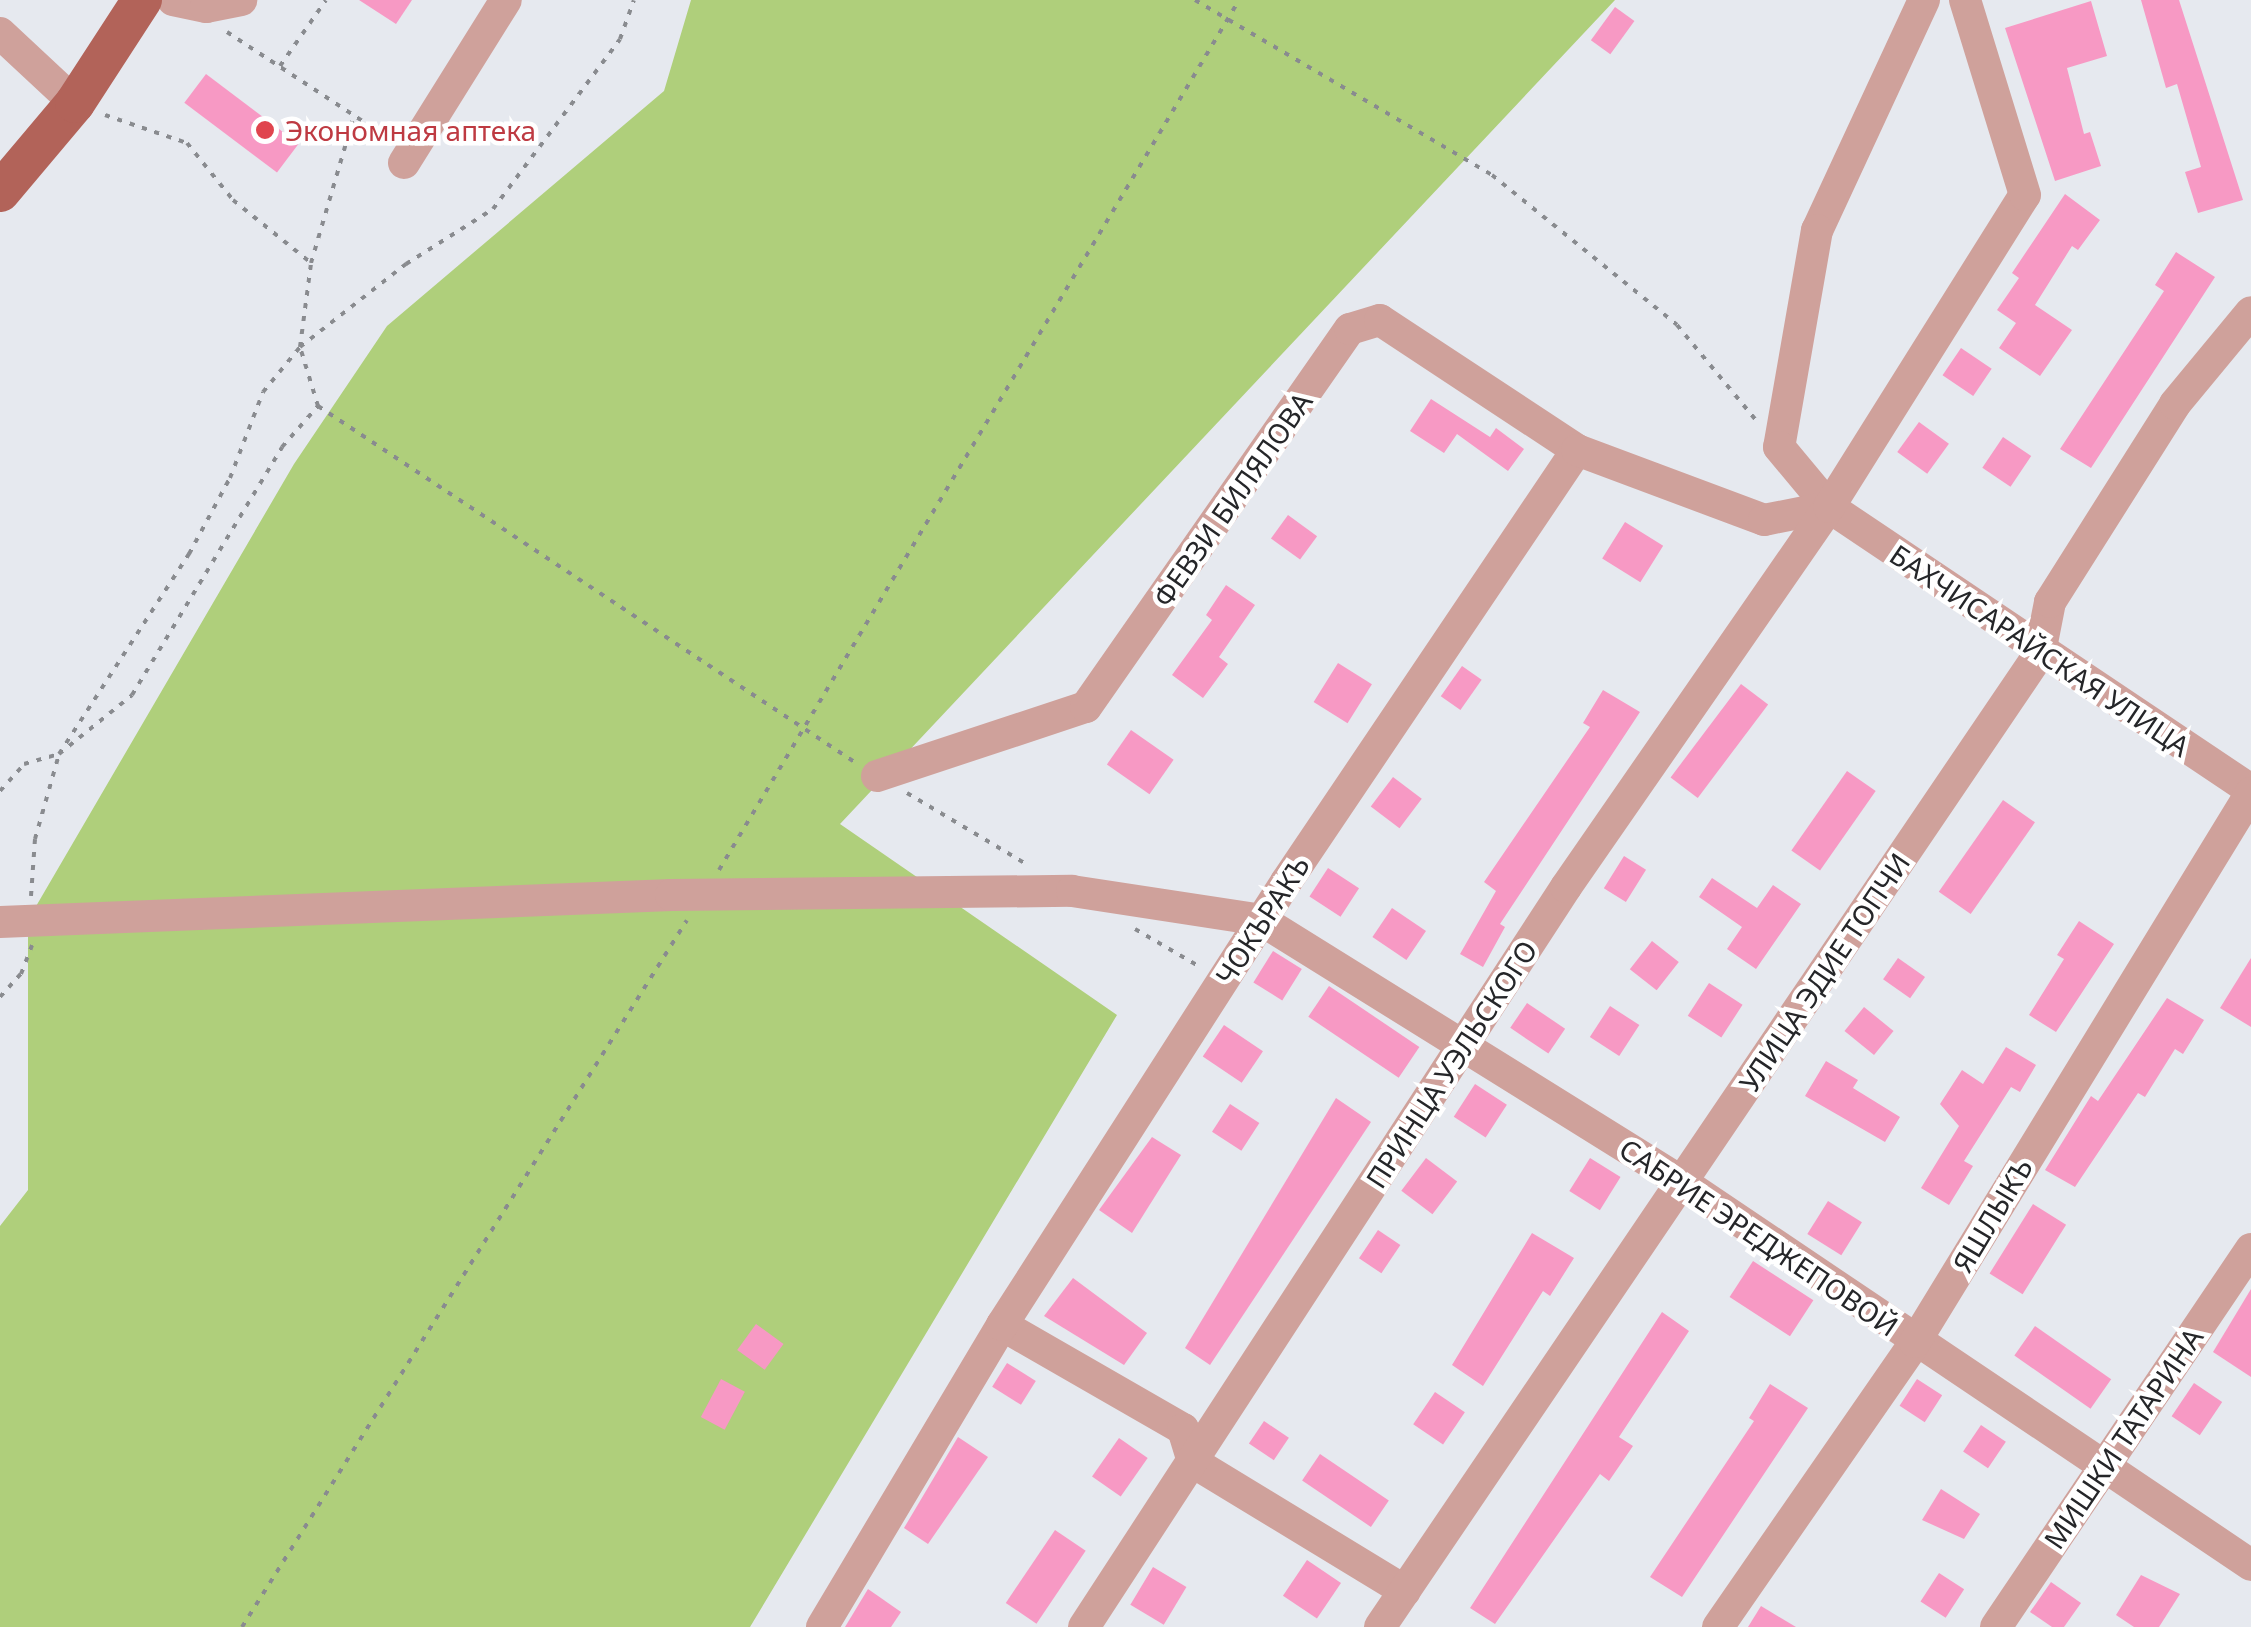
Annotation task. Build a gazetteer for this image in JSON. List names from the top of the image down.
{
  "streets": {
    "street": [
      "ФЕВЗИ БИЛЯЛОВА",
      "БАХЧИСАРАЙСКАЯ УЛИЦА",
      "ЧОКЪРАКЪ",
      "УЛИЦА ЭДИЕ ТОПЧИ",
      "ПРИНЦА УЭЛЬСКОГО",
      "ЯШЛЫКЪ",
      "САБРИЕ ЭРЕДЖЕПОВОЙ",
      "МИШКИ ТАТАРИНА"
    ]
  },
  "crossings": [
    ["ФЕВЗИ БИЛЯЛОВА", "ЧОКЪРАКЪ"],
    ["БАХЧИСАРАЙСКАЯ УЛИЦА", "УЛИЦА ЭДИЕ ТОПЧИ"],
    ["БАХЧИСАРАЙСКАЯ УЛИЦА", "ПРИНЦА УЭЛЬСКОГО"],
    ["БАХЧИСАРАЙСКАЯ УЛИЦА", "ЯШЛЫКЪ"],
    ["ЧОКЪРАКЪ", "САБРИЕ ЭРЕДЖЕПОВОЙ"],
    ["УЛИЦА ЭДИЕ ТОПЧИ", "САБРИЕ ЭРЕДЖЕПОВОЙ"],
    ["ПРИНЦА УЭЛЬСКОГО", "САБРИЕ ЭРЕДЖЕПОВОЙ"],
    ["ЯШЛЫКЪ", "САБРИЕ ЭРЕДЖЕПОВОЙ"],
    ["САБРИЕ ЭРЕДЖЕПОВОЙ", "МИШКИ ТАТАРИНА"]
  ],
  "places": ["Экономная аптека"]
}
